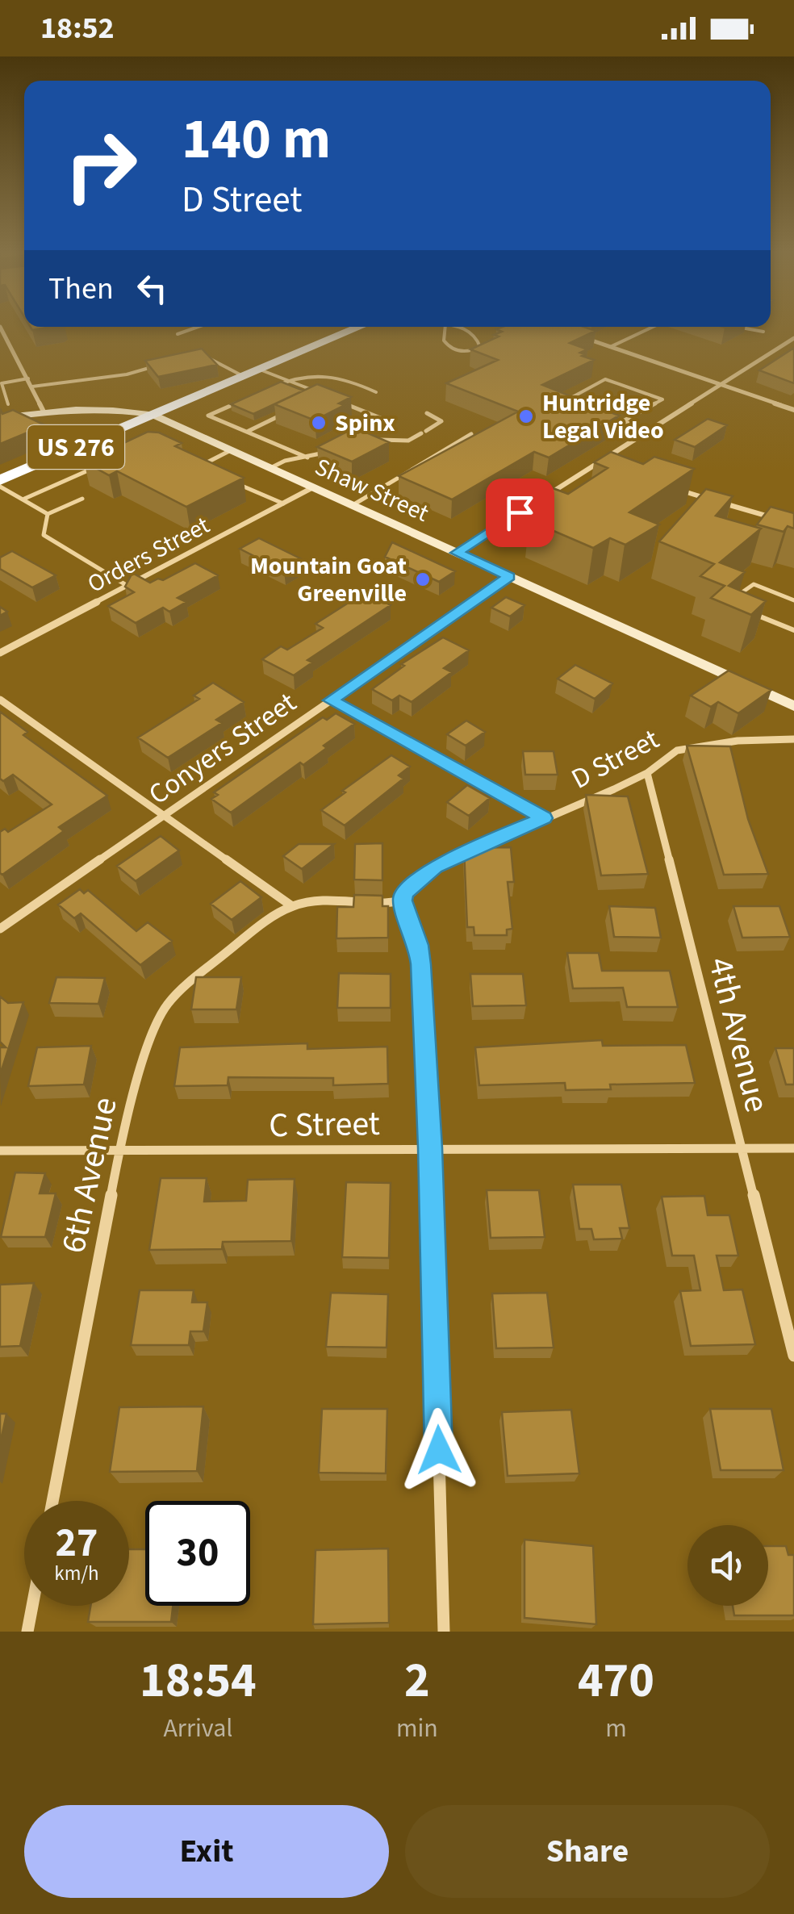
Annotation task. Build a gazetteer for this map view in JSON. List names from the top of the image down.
{
  "streets": {
    "highway": ["US 276"],
    "street": [
      "Shaw Street",
      "Orders Street",
      "Conyers Street",
      "D Street",
      "4th Avenue",
      "C Street",
      "6th Avenue"
    ]
  },
  "crossings": [
    ["US 276", "Shaw Street"],
    ["Shaw Street", "Orders Street"],
    ["Shaw Street", "Conyers Street"],
    ["D Street", "4th Avenue"],
    ["4th Avenue", "C Street"],
    ["C Street", "6th Avenue"]
  ],
  "places": ["Huntridge Legal Video", "Spinx", "Mountain Goat Greenville"],
  "page": {
    "status": "18:52",
    "turn": ["140 m", "D Street"],
    "then": "Then",
    "speed": "27 km/h",
    "limit": "30",
    "eta": [
      "18:54",
      "Arrival",
      "2",
      "min",
      "470",
      "m"
    ],
    "buttons": ["Exit", "Share"]
  }
}
